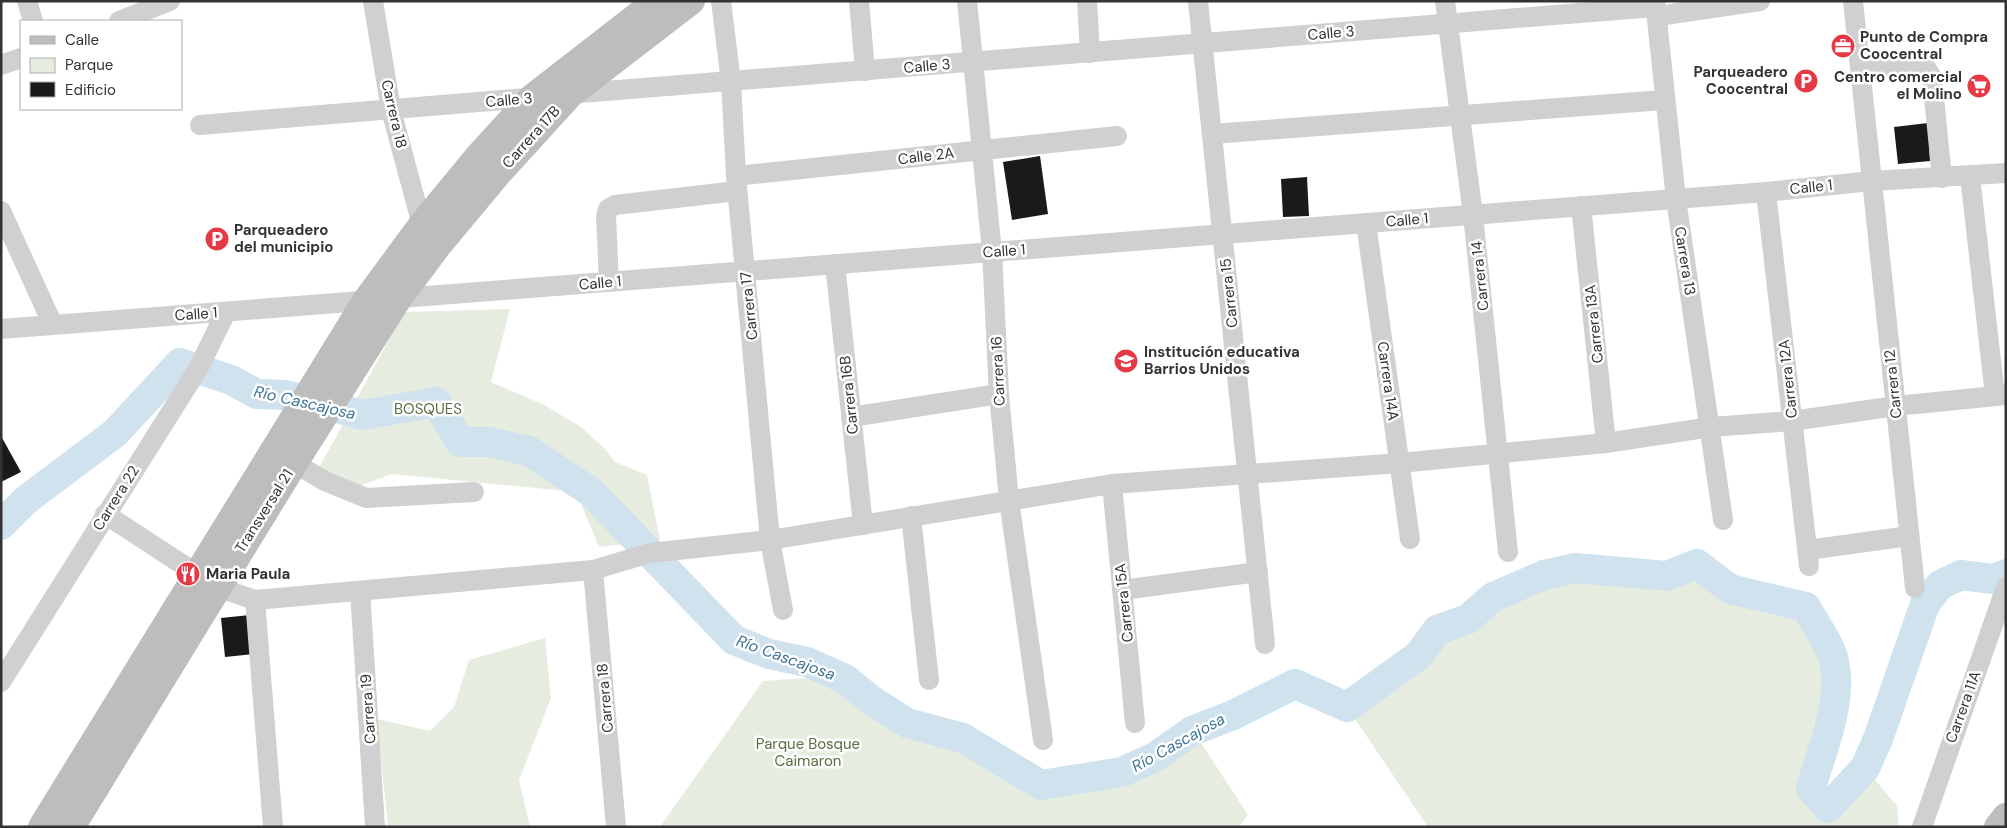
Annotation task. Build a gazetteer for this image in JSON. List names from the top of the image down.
{
  "streets": {
    "street": [
      "Calle 3",
      "Carrera 18",
      "Carrera 17B",
      "Calle 2A",
      "Calle 1",
      "Carrera 13",
      "Carrera 14",
      "Carrera 15",
      "Carrera 17",
      "Carrera 13A",
      "Carrera 16",
      "Carrera 12A",
      "Carrera 14A",
      "Carrera 12",
      "Carrera 16B",
      "Carrera 22",
      "Transversal 21",
      "Carrera 15A",
      "Carrera 11A",
      "Carrera 19"
    ]
  },
  "crossings": [
    ["Calle 3", "Carrera 18"],
    ["Calle 3", "Carrera 17B"],
    ["Calle 3", "Carrera 13"],
    ["Calle 3", "Carrera 14"],
    ["Calle 3", "Carrera 15"],
    ["Calle 3", "Carrera 17"],
    ["Calle 3", "Carrera 16"],
    ["Carrera 18", "Carrera 17B"],
    ["Carrera 17B", "Calle 1"],
    ["Carrera 17B", "Transversal 21"],
    ["Calle 2A", "Calle 1"],
    ["Calle 2A", "Carrera 17"],
    ["Calle 2A", "Carrera 16"],
    ["Calle 1", "Carrera 13"],
    ["Calle 1", "Carrera 14"],
    ["Calle 1", "Carrera 15"],
    ["Calle 1", "Carrera 17"],
    ["Calle 1", "Carrera 13A"],
    ["Calle 1", "Carrera 16"],
    ["Calle 1", "Carrera 12A"],
    ["Calle 1", "Carrera 14A"],
    ["Calle 1", "Carrera 12"],
    ["Calle 1", "Carrera 16B"],
    ["Calle 1", "Carrera 22"],
    ["Calle 1", "Transversal 21"],
    ["Carrera 12A", "Carrera 12"]
  ],
  "water": ["Río Cascajosa"],
  "parks": ["BOSQUES", "Parque Bosque Caimaron"],
  "places": {
    "office": ["Punto de Compra Coocentral"],
    "parking": ["Parqueadero Coocentral", "Parqueadero del municipio"],
    "supermarket": ["Centro comercial el Molino"],
    "school or university": ["Institución educativa Barrios Unidos"],
    "restaurant": ["Maria Paula"]
  },
  "legend": ["Calle", "Parque", "Edificio"]
}
